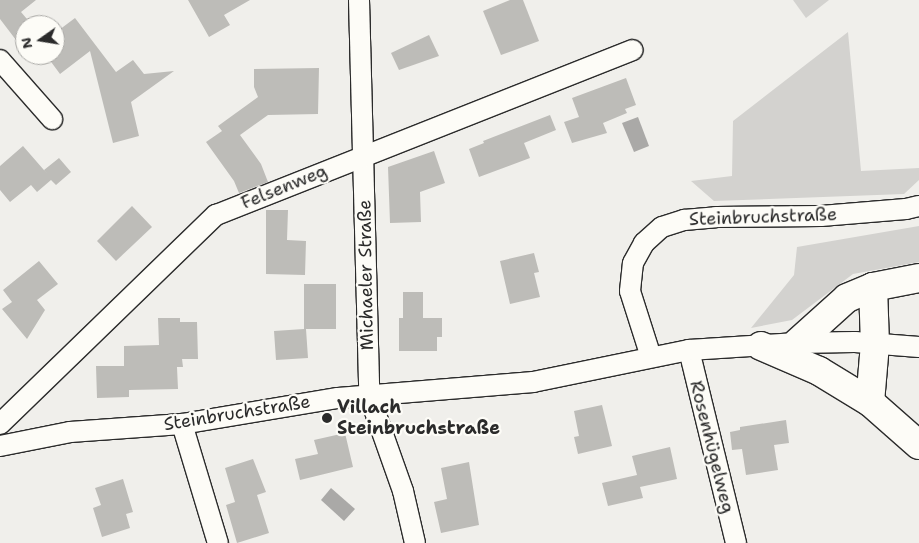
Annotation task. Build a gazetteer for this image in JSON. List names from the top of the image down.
{
  "streets": {
    "street": [
      "Felsenweg",
      "Steinbruchstraße",
      "Michaeler Straße",
      "Rosenhügelweg"
    ]
  },
  "crossings": [
    ["Felsenweg", "Michaeler Straße"],
    ["Steinbruchstraße", "Michaeler Straße"],
    ["Steinbruchstraße", "Rosenhügelweg"]
  ],
  "places": ["Villach Steinbruchstraße"],
  "north": "left"
}
